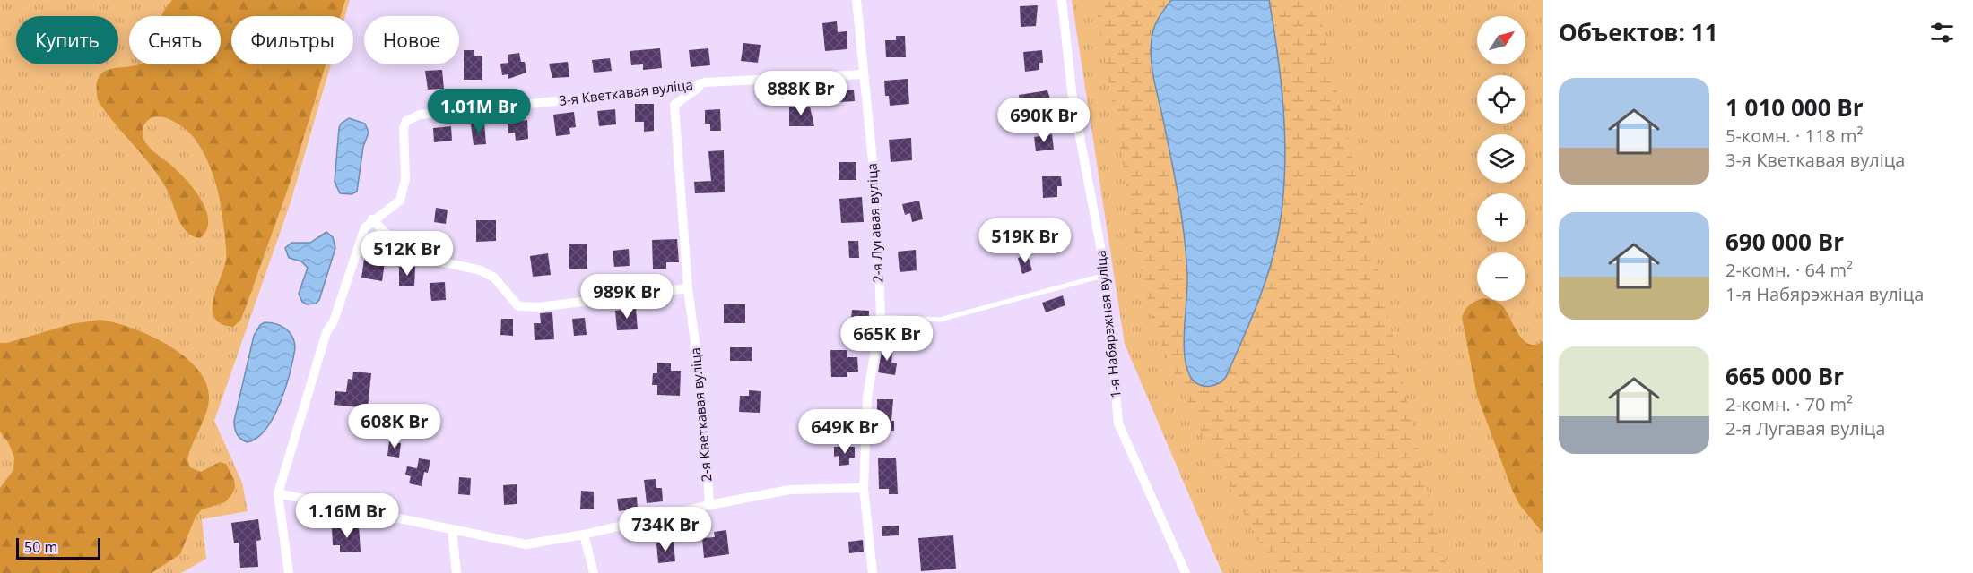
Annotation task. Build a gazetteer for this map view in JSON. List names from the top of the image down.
{
  "streets": {
    "street": [
      "3-я Кветкавая вуліца",
      "2-я Лугавая вуліца",
      "1-я Набярэжная вуліца",
      "2-я Кветкавая вуліца"
    ]
  },
  "crossings": [
    ["3-я Кветкавая вуліца", "2-я Лугавая вуліца"],
    ["3-я Кветкавая вуліца", "2-я Кветкавая вуліца"]
  ],
  "scale_bar": "50 m",
  "north": "top right",
  "page": {
    "heading": "Объектов: 11",
    "map_buttons": ["+", "−"],
    "chip": [
      "Купить",
      "Снять",
      "Фильтры",
      "Новое"
    ],
    "list": [
      {
        "name": "1 010 000 Br",
        "note": "5-комн. · 118 m² · 3-я Кветкавая вуліца"
      },
      {
        "name": "690 000 Br",
        "note": "2-комн. · 64 m² · 1-я Набярэжная вуліца"
      },
      {
        "name": "665 000 Br",
        "note": "2-комн. · 70 m² · 2-я Лугавая вуліца"
      }
    ],
    "price": [
      "888K Br",
      "1.01M Br",
      "690K Br",
      "519K Br",
      "512K Br",
      "989K Br",
      "665K Br",
      "608K Br",
      "649K Br",
      "1.16M Br",
      "734K Br"
    ],
    "scale": "50 m"
  }
}
